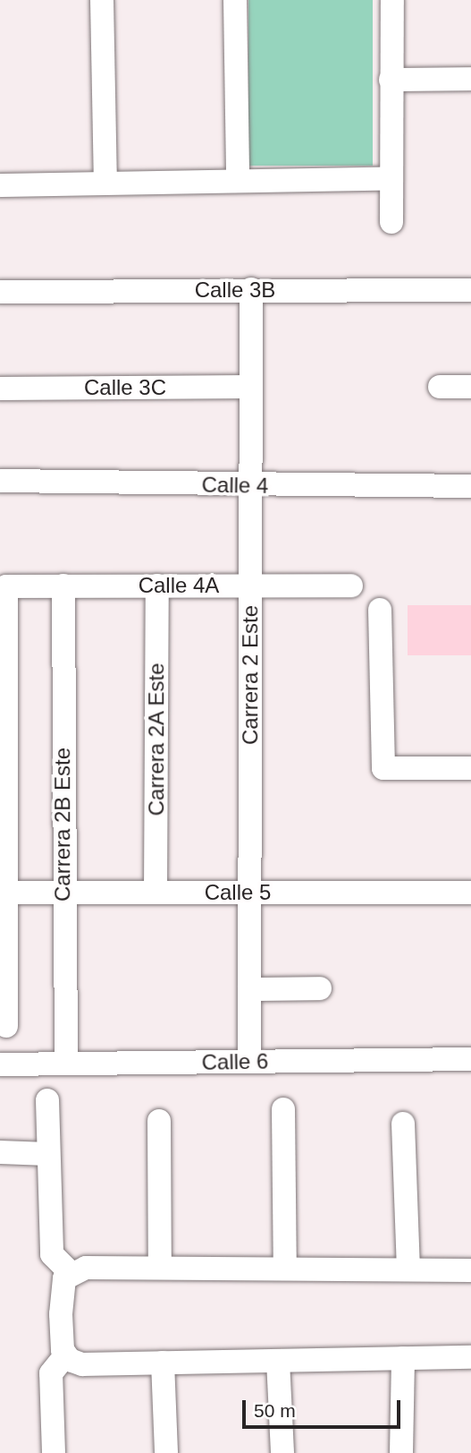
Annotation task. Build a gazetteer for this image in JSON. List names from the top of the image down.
{
  "streets": {
    "street": [
      "Calle 3B",
      "Calle 3C",
      "Calle 4",
      "Calle 4A",
      "Carrera 2 Este",
      "Carrera 2A Este",
      "Carrera 2B Este",
      "Calle 5",
      "Calle 6"
    ]
  },
  "crossings": [
    ["Calle 3B", "Carrera 2 Este"],
    ["Calle 3C", "Carrera 2 Este"],
    ["Calle 4", "Carrera 2 Este"],
    ["Calle 4A", "Carrera 2 Este"],
    ["Calle 4A", "Carrera 2A Este"],
    ["Calle 4A", "Carrera 2B Este"],
    ["Calle 4A", "Calle 5"],
    ["Carrera 2 Este", "Calle 5"],
    ["Carrera 2 Este", "Calle 6"],
    ["Carrera 2A Este", "Calle 5"],
    ["Carrera 2B Este", "Calle 5"],
    ["Carrera 2B Este", "Calle 6"]
  ],
  "scale_bar": "50 m"
}
